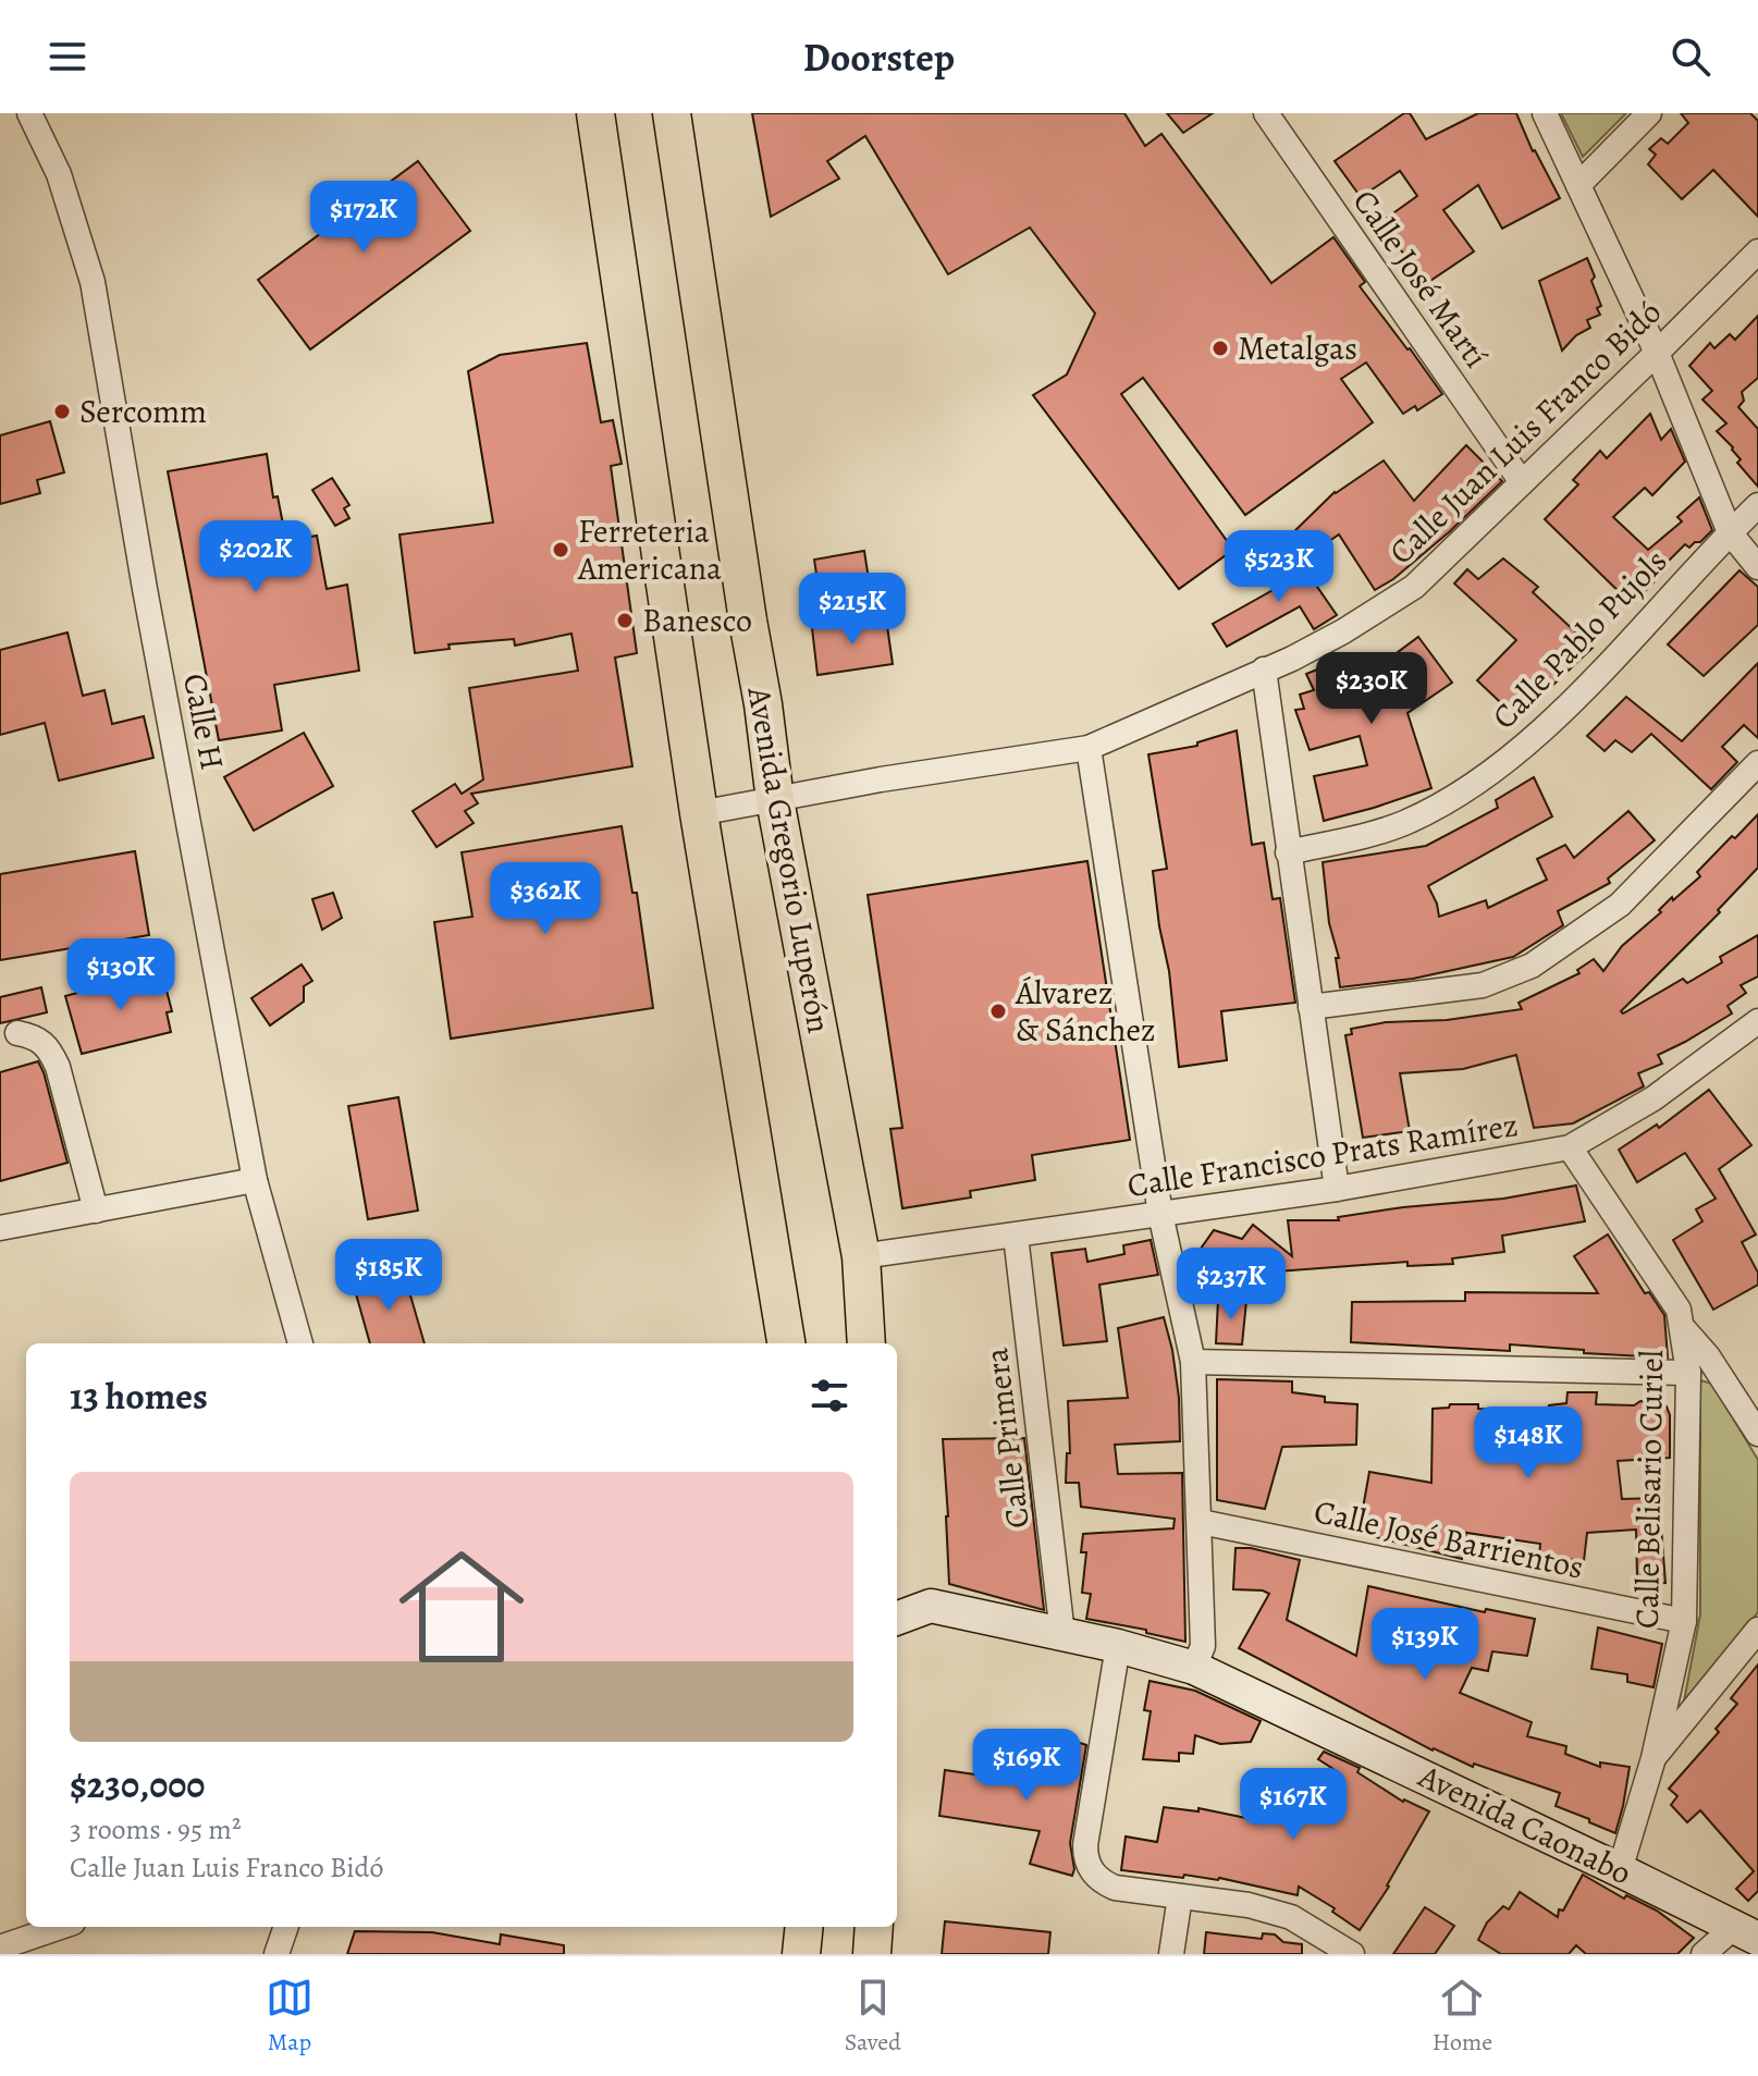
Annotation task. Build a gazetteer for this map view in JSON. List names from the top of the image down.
{
  "streets": {
    "main road": ["Avenida Gregorio Luperón"],
    "street": [
      "Calle José Martí",
      "Calle Juan Luis Franco Bidó",
      "Calle Pablo Pujols",
      "Calle H",
      "Calle Francisco Prats Ramírez",
      "Calle Primera",
      "Calle Belisario Curiel",
      "Calle José Barrientos",
      "Avenida Caonabo"
    ]
  },
  "crossings": [
    ["Calle José Martí", "Calle Juan Luis Franco Bidó"],
    ["Calle Juan Luis Franco Bidó", "Avenida Gregorio Luperón"],
    ["Avenida Gregorio Luperón", "Calle Francisco Prats Ramírez"],
    ["Calle Francisco Prats Ramírez", "Calle Primera"],
    ["Calle Francisco Prats Ramírez", "Calle Belisario Curiel"],
    ["Calle Primera", "Avenida Caonabo"],
    ["Calle Belisario Curiel", "Calle José Barrientos"],
    ["Calle Belisario Curiel", "Avenida Caonabo"]
  ],
  "places": [
    "Metalgas",
    "Sercomm",
    "Ferreteria Americana",
    "Banesco",
    "Álvarez & Sánchez"
  ],
  "page": {
    "header": "Doorstep",
    "price": [
      "$172K",
      "$202K",
      "$523K",
      "$215K",
      "$230K",
      "$362K",
      "$130K",
      "$185K",
      "$237K",
      "$148K",
      "$139K",
      "$169K",
      "$167K"
    ],
    "heading": "13 homes",
    "list": [
      {
        "name": "$230,000",
        "note": "3 rooms · 95 m² · Calle Juan Luis Franco Bidó"
      }
    ],
    "tabs": ["Map", "Saved", "Home"]
  }
}
